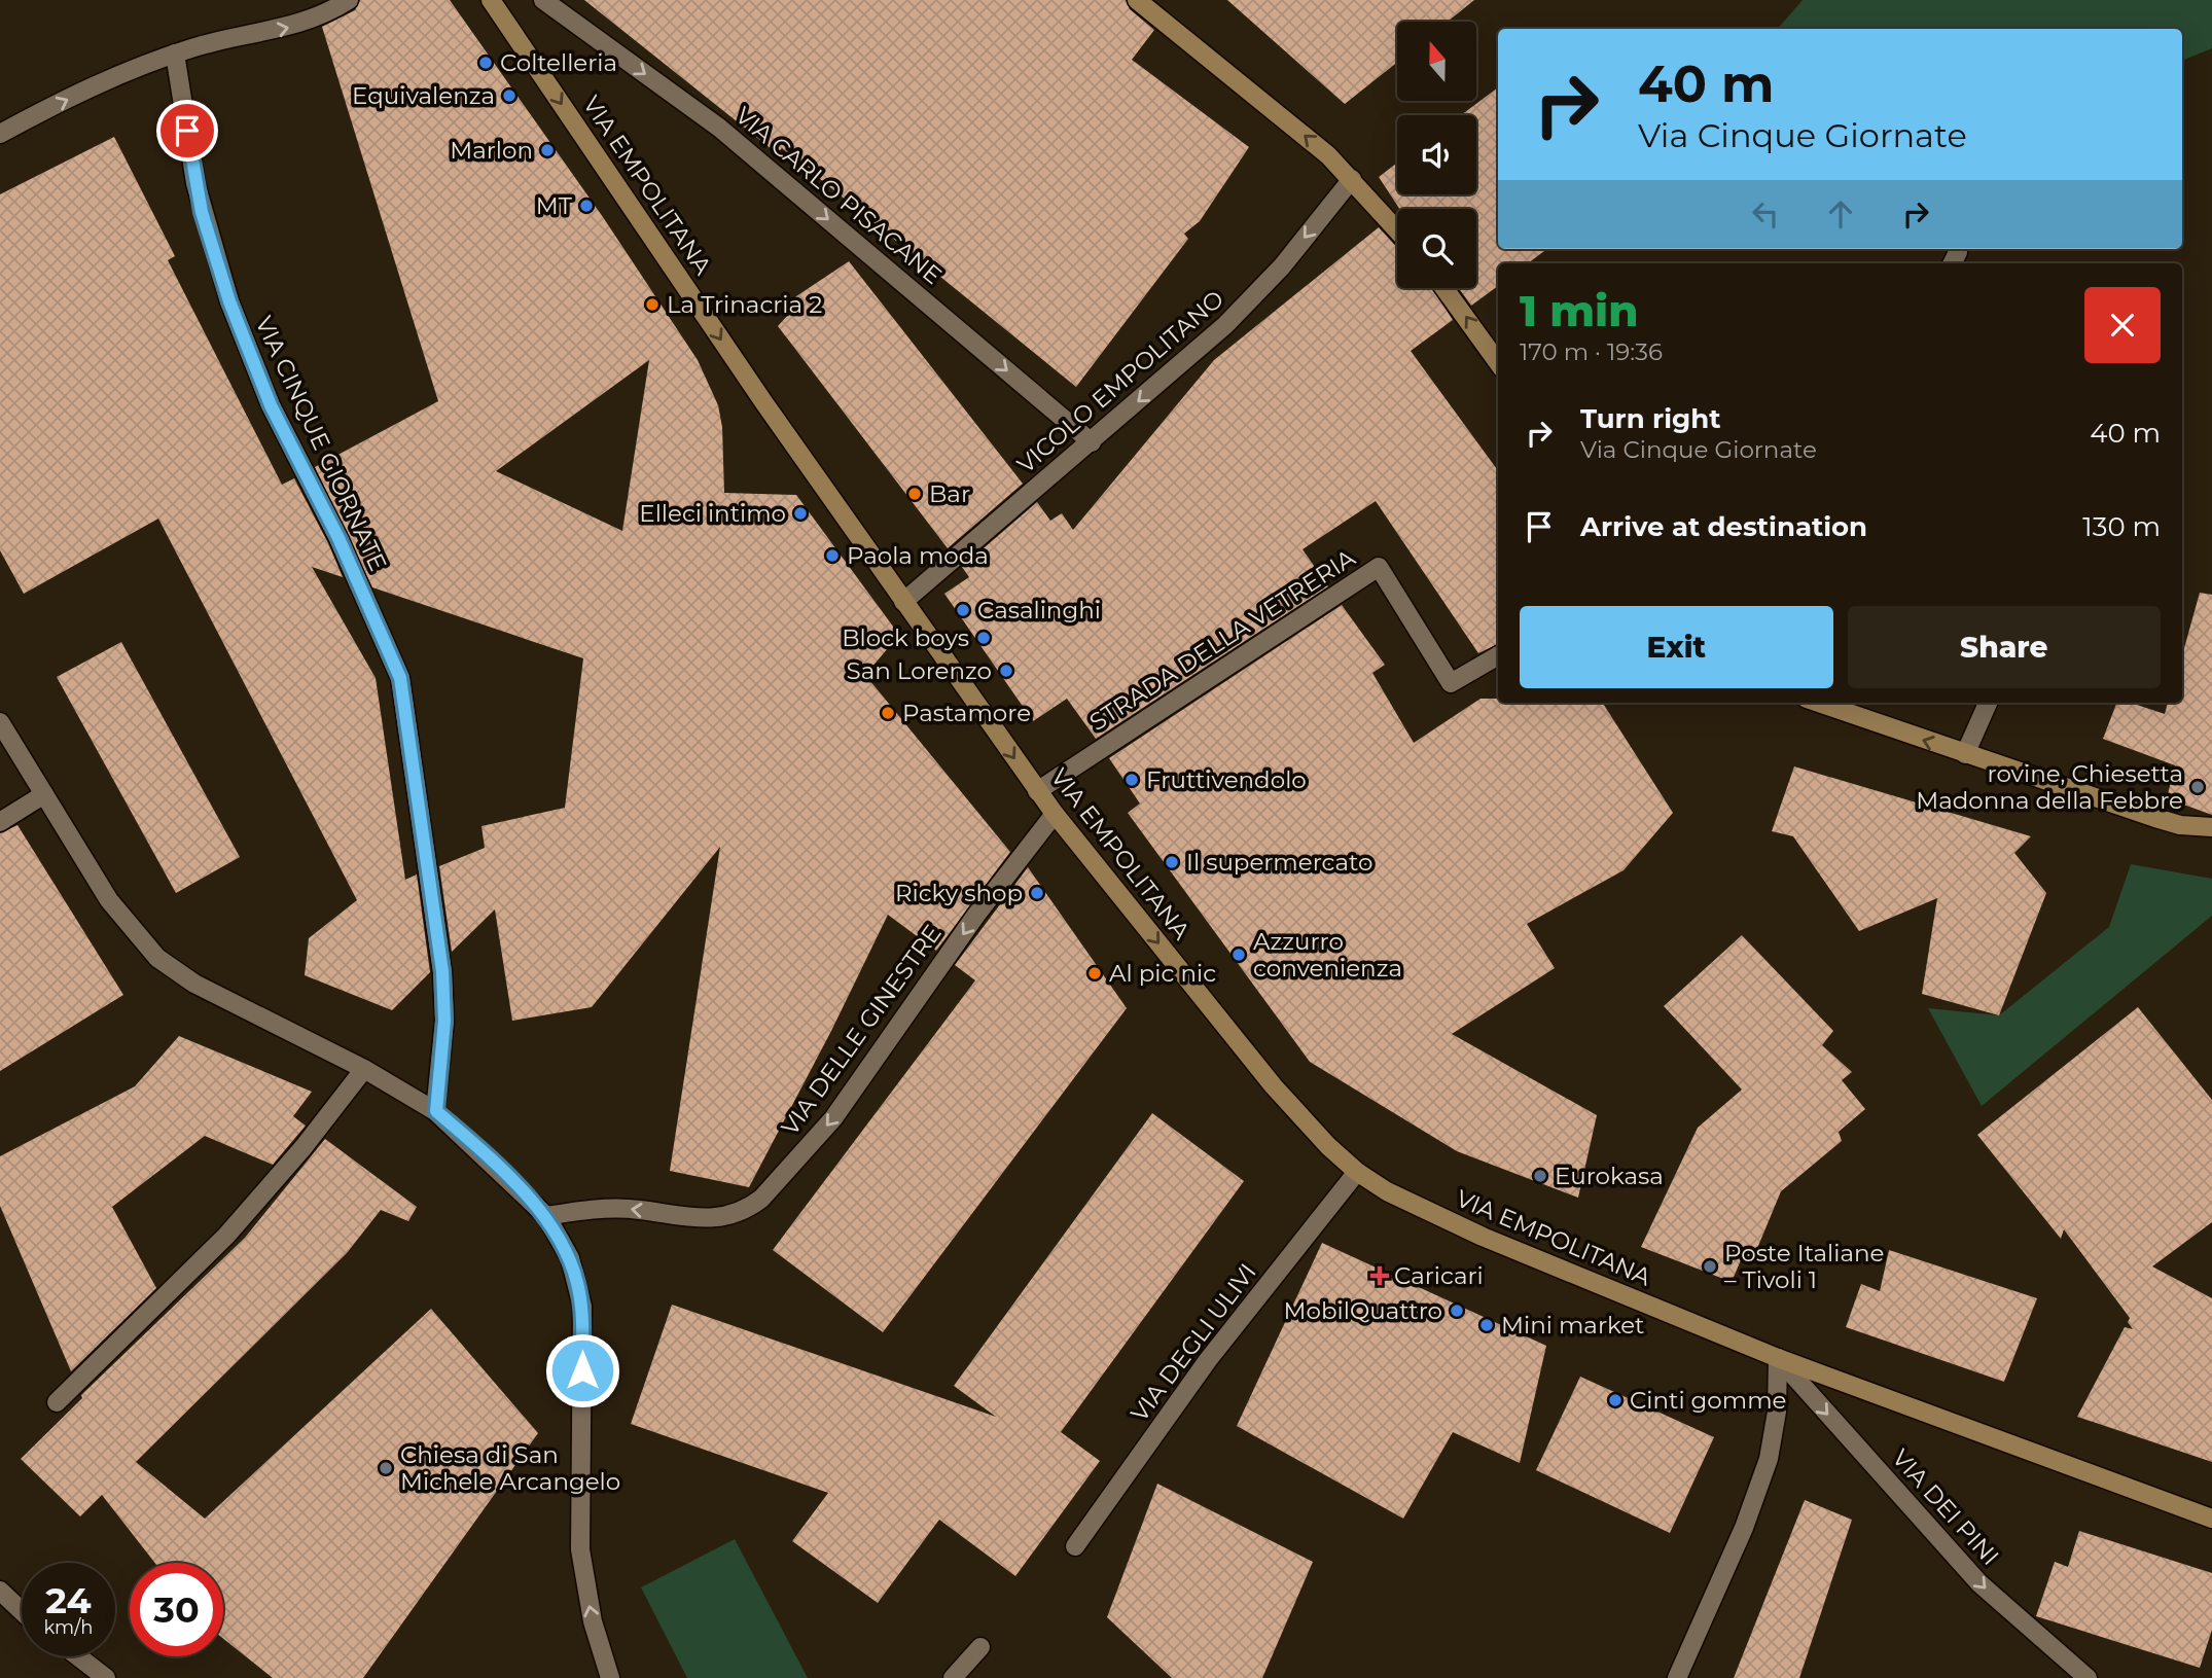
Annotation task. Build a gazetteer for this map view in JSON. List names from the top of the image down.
{
  "streets": {
    "main road": ["VIA EMPOLITANA"],
    "street": [
      "VIA CARLO PISACANE",
      "VICOLO EMPOLITANO",
      "VIA CINQUE GIORNATE",
      "STRADA DELLA VETRERIA",
      "VIA DELLE GINESTRE",
      "VIA DEGLI ULIVI",
      "VIA DEI PINI"
    ]
  },
  "crossings": [
    ["VIA EMPOLITANA", "VICOLO EMPOLITANO"],
    ["VIA EMPOLITANA", "STRADA DELLA VETRERIA"],
    ["VIA EMPOLITANA", "VIA DELLE GINESTRE"],
    ["VIA EMPOLITANA", "VIA DEGLI ULIVI"],
    ["VIA EMPOLITANA", "VIA DEI PINI"],
    ["VIA CARLO PISACANE", "VICOLO EMPOLITANO"]
  ],
  "one_way": [
    "VIA EMPOLITANA",
    "VIA CARLO PISACANE",
    "VICOLO EMPOLITANO",
    "VIA DELLE GINESTRE",
    "VIA DEI PINI"
  ],
  "places": {
    "other": [
      "Coltelleria",
      "Equivalenza",
      "Marlon",
      "MT",
      "La Trinacria 2",
      "Bar",
      "Elleci intimo",
      "Paola moda",
      "Casalinghi",
      "Block boys",
      "San Lorenzo",
      "Pastamore",
      "Fruttivendolo",
      "rovine, Chiesetta Madonna della Febbre",
      "Il supermercato",
      "Ricky shop",
      "Azzurro convenienza",
      "Al pic nic",
      "Eurokasa",
      "Poste Italiane – Tivoli 1",
      "MobilQuattro",
      "Mini market",
      "Cinti gomme",
      "Chiesa di San Michele Arcangelo"
    ],
    "health": ["Caricari"]
  },
  "north": "top",
  "page": {
    "turn": ["40 m", "Via Cinque Giornate"],
    "heading": ["1 min", "170 m · 19:36"],
    "list": [
      {
        "name": "Turn right",
        "note": "Via Cinque Giornate",
        "value": "40 m"
      },
      {
        "name": "Arrive at destination",
        "value": "130 m"
      }
    ],
    "buttons": ["Exit", "Share"],
    "speed": "24 km/h",
    "limit": "30"
  }
}
